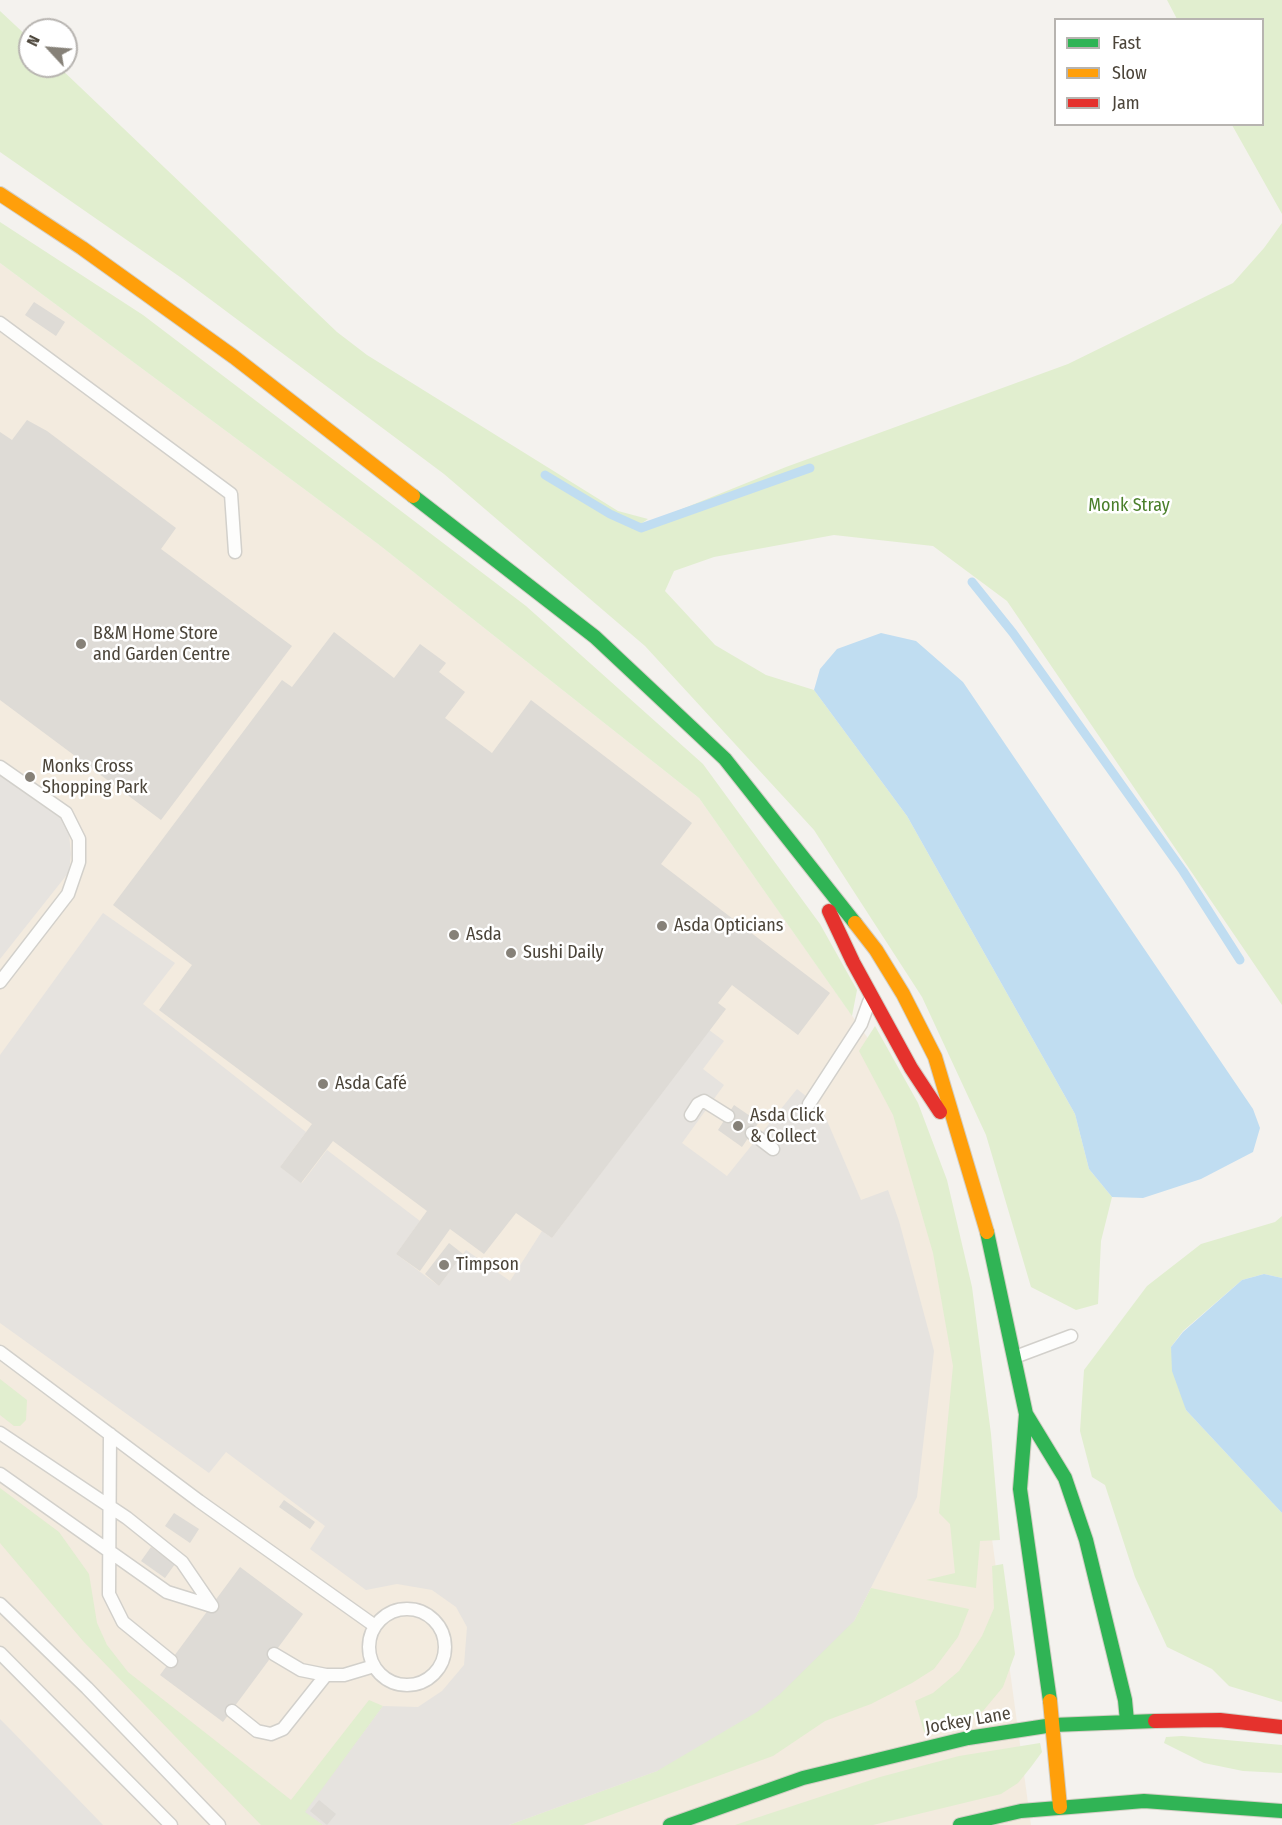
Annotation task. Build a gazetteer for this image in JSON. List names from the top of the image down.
{
  "streets": {
    "street": ["Jockey Lane"]
  },
  "parks": ["Monk Stray"],
  "places": [
    "B&M Home Store and Garden Centre",
    "Monks Cross Shopping Park",
    "Asda Opticians",
    "Asda",
    "Sushi Daily",
    "Asda Café",
    "Asda Click & Collect",
    "Timpson"
  ],
  "legend": ["Fast", "Slow", "Jam"],
  "north": "top left"
}
